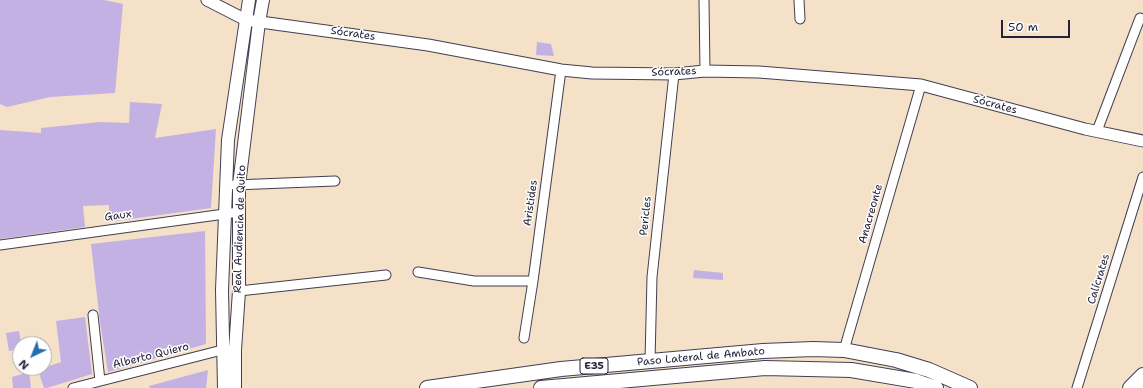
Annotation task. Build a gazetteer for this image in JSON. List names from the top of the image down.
{
  "streets": {
    "highway": ["Paso Lateral de Ambato", "E35"],
    "main road": ["Real Audiencia de Quito"],
    "street": [
      "Sócrates",
      "Aristides",
      "Anacreonte",
      "Gaux",
      "Pericles",
      "Calícrates",
      "Alberto Quiero"
    ]
  },
  "crossings": [
    ["Sócrates", "Aristides"],
    ["Sócrates", "Anacreonte"],
    ["Sócrates", "Pericles"],
    ["Sócrates", "Real Audiencia de Quito"],
    ["Anacreonte", "Paso Lateral de Ambato"],
    ["Gaux", "Real Audiencia de Quito"],
    ["Pericles", "Paso Lateral de Ambato"],
    ["Real Audiencia de Quito", "Alberto Quiero"]
  ],
  "scale_bar": "50 m",
  "north": "bottom left"
}
